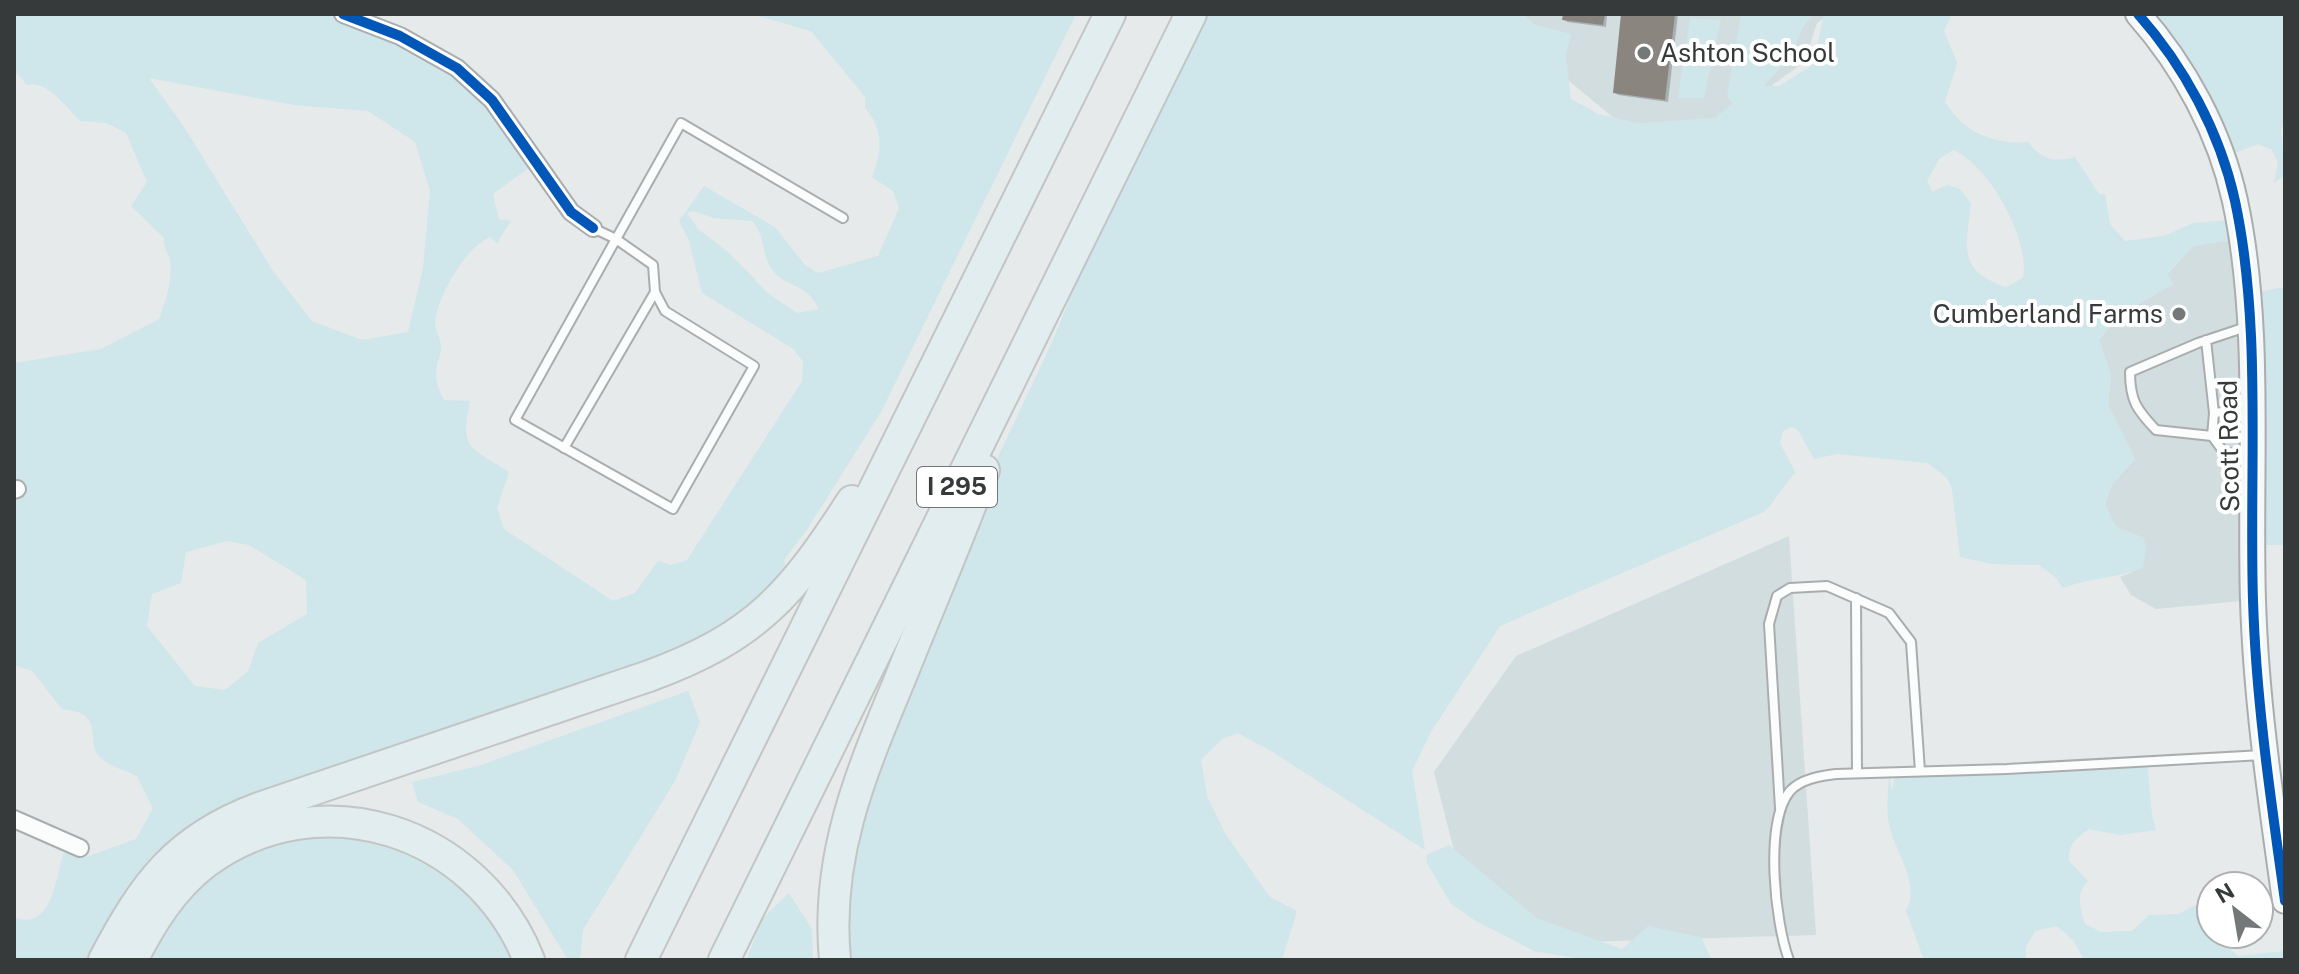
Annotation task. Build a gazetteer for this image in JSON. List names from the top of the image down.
{
  "streets": {
    "highway": ["I 295"],
    "street": ["Scott Road"]
  },
  "places": ["Ashton School", "Cumberland Farms"],
  "north": "top left"
}
